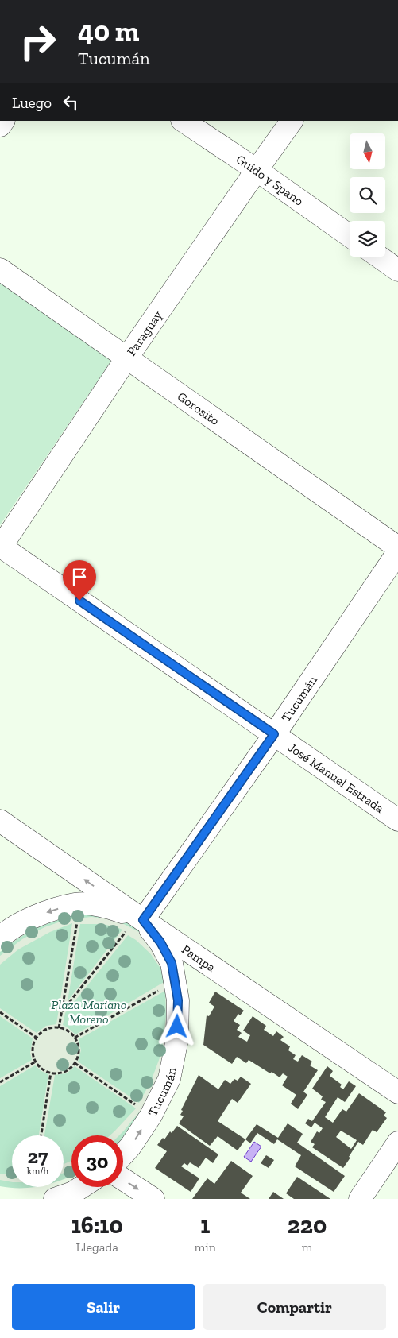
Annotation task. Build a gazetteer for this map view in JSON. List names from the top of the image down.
{
  "streets": {
    "street": [
      "Guido y Spano",
      "Paraguay",
      "Gorosito",
      "Tucumán",
      "José Manuel Estrada",
      "Pampa"
    ]
  },
  "crossings": [
    ["Guido y Spano", "Paraguay"],
    ["Paraguay", "Gorosito"],
    ["Paraguay", "José Manuel Estrada"],
    ["Tucumán", "José Manuel Estrada"],
    ["Tucumán", "Pampa"]
  ],
  "one_way": ["Pampa"],
  "parks": ["Plaza Mariano Moreno"],
  "north": "bottom",
  "page": {
    "turn": ["40 m", "Tucumán"],
    "then": "Luego",
    "speed": "27 km/h",
    "limit": "30",
    "eta": [
      "16:10",
      "Llegada",
      "1",
      "min",
      "220",
      "m"
    ],
    "buttons": ["Salir", "Compartir"]
  }
}
